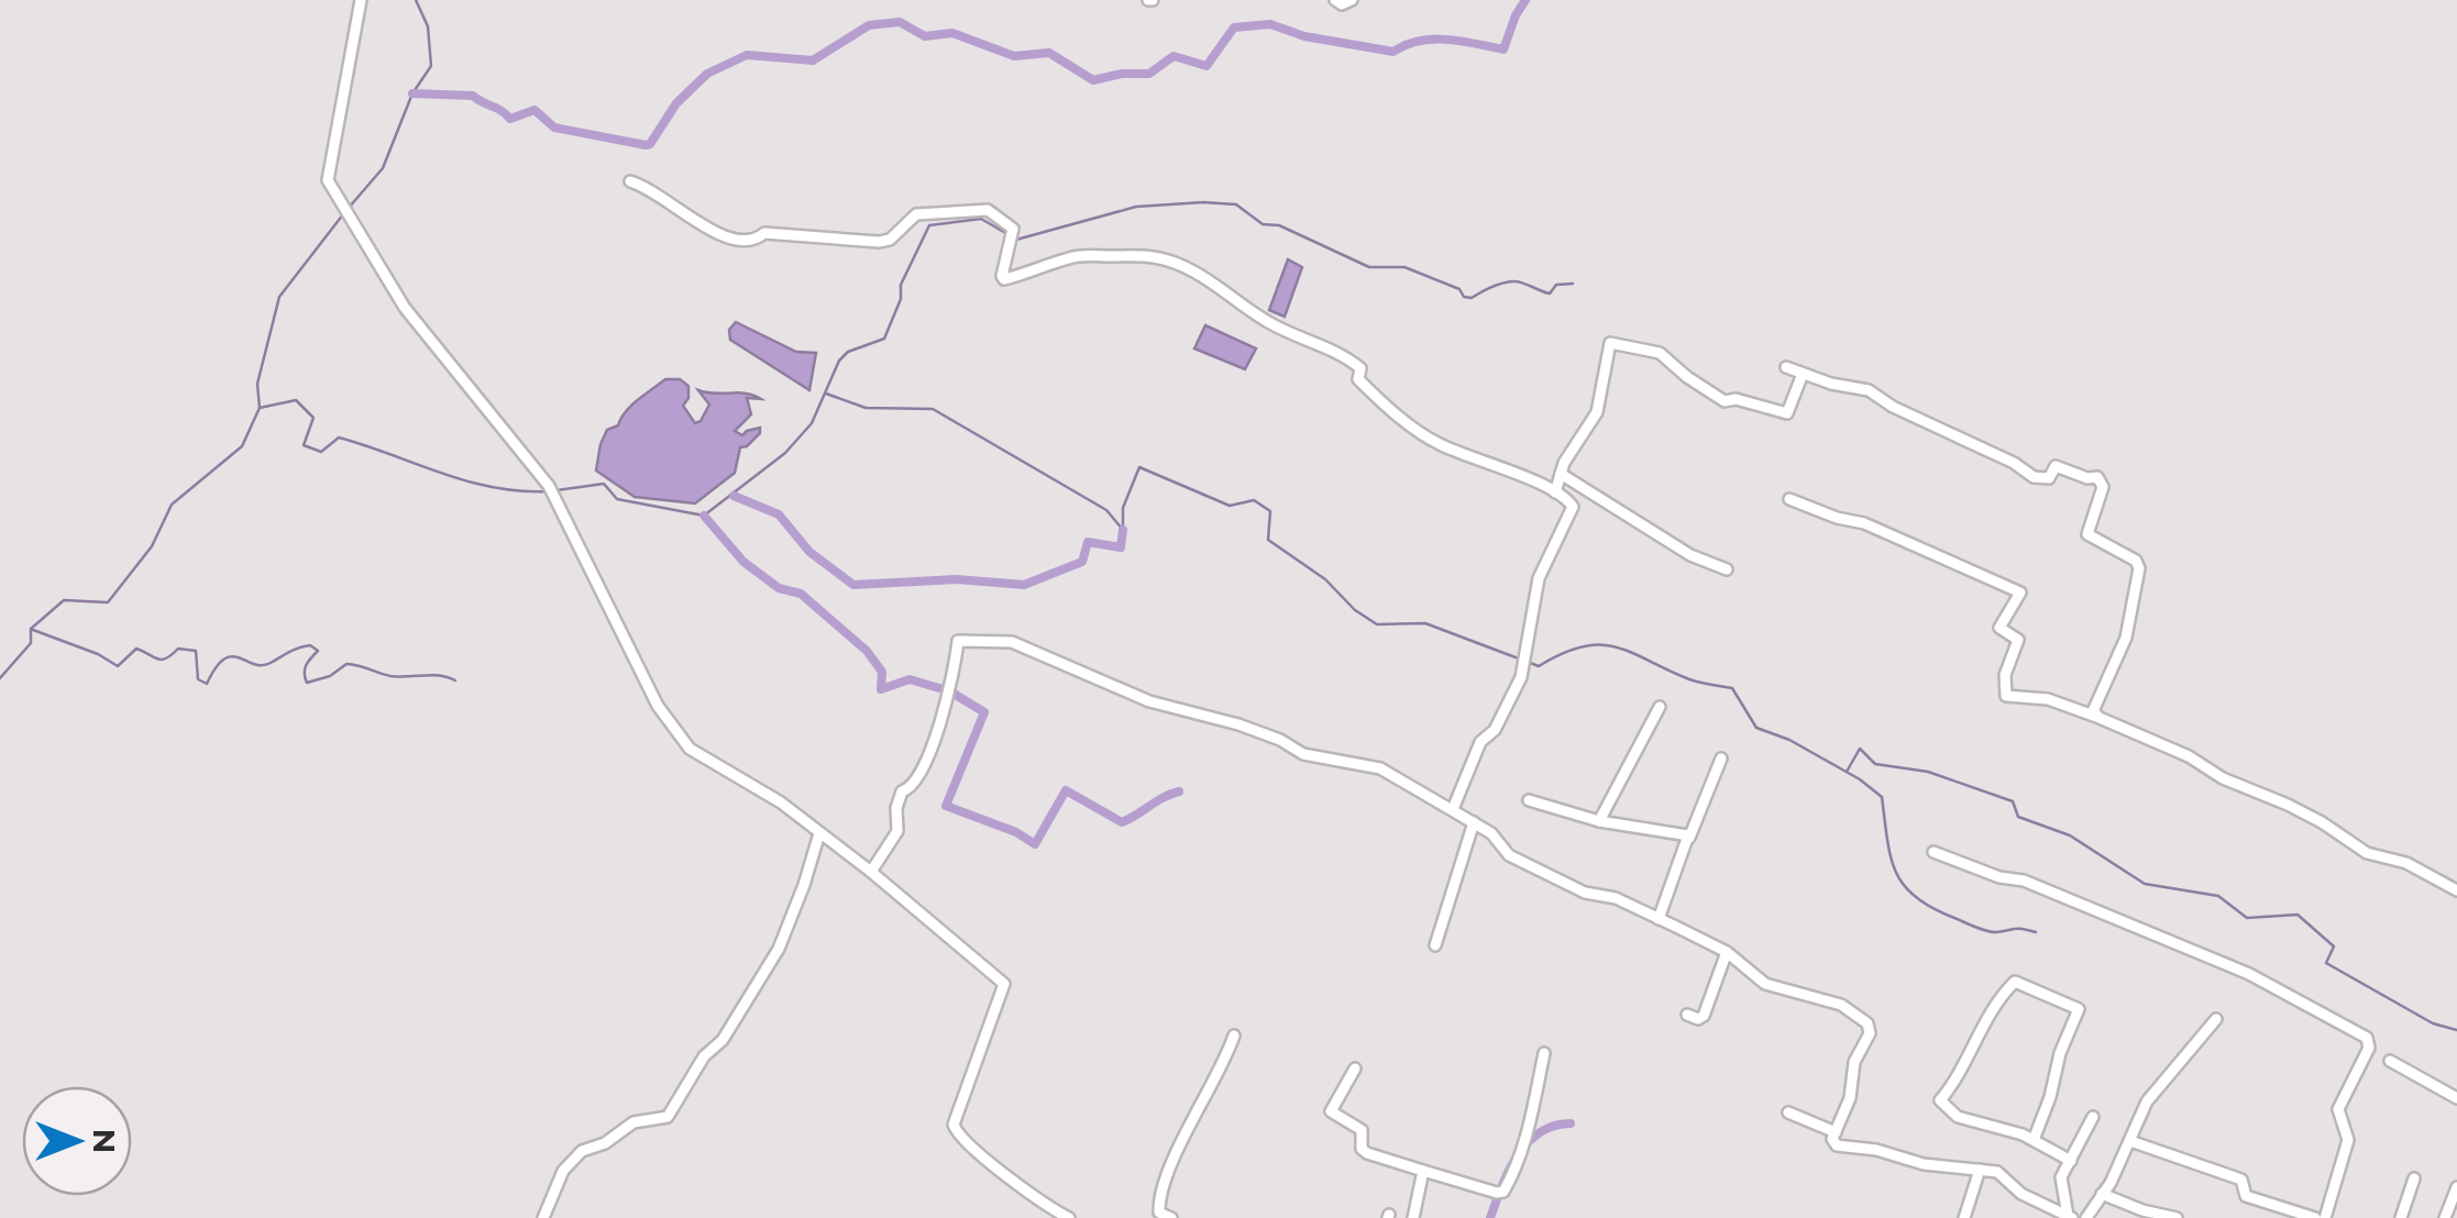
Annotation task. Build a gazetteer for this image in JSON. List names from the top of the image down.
{
  "north": "right"
}
